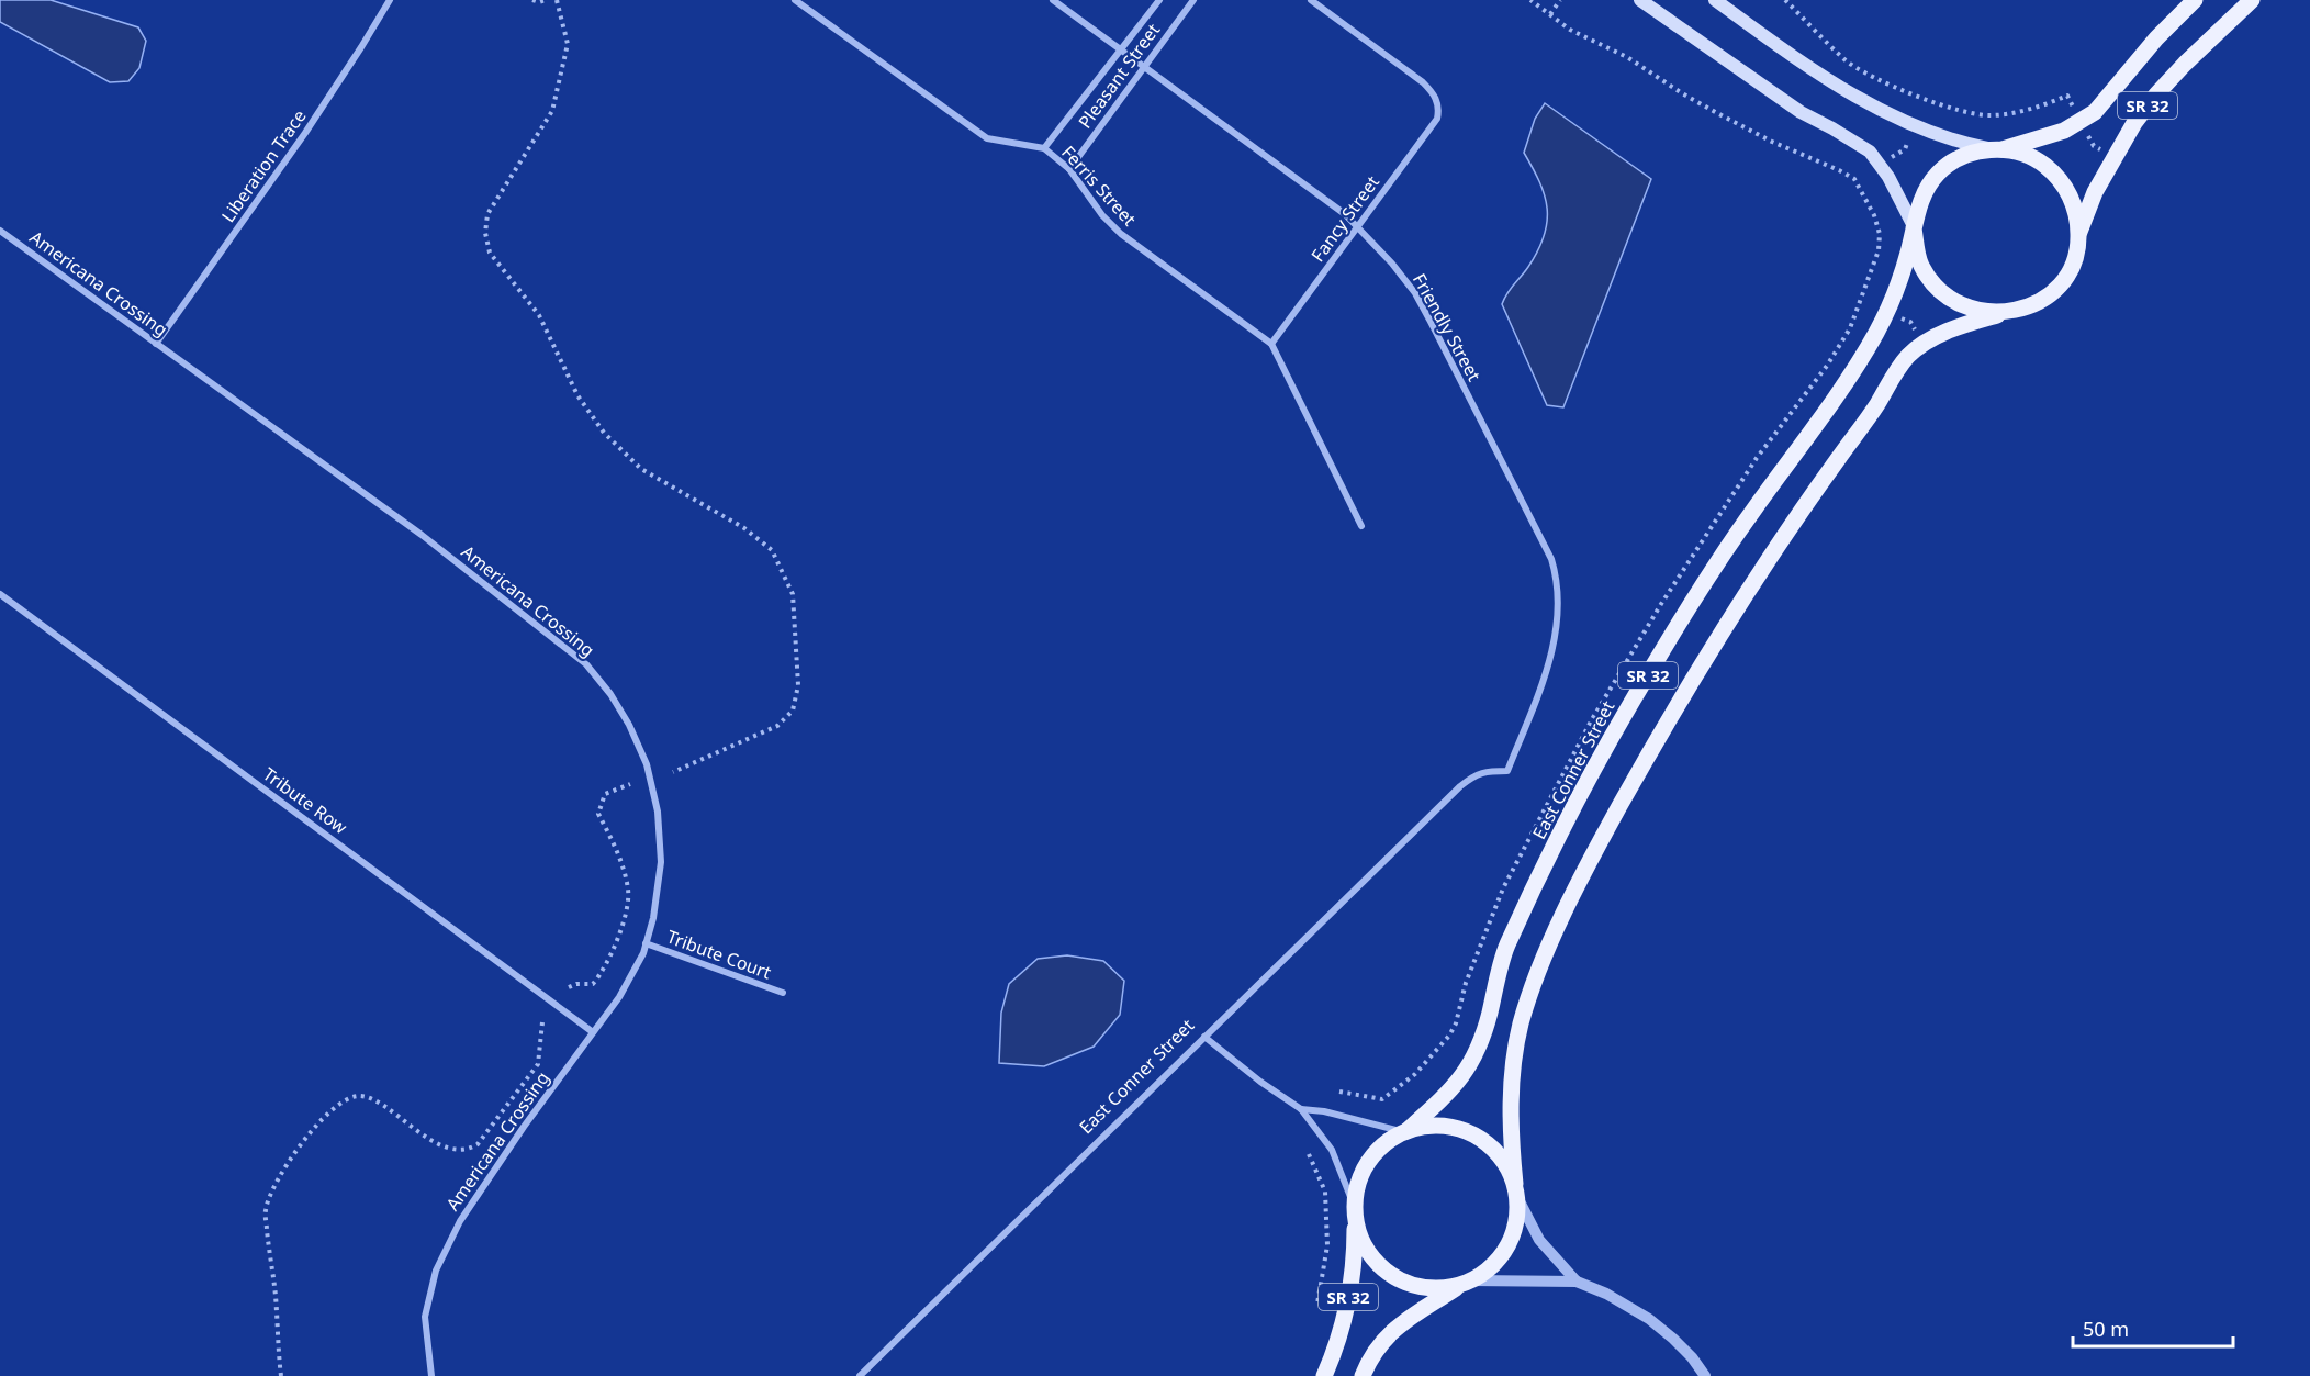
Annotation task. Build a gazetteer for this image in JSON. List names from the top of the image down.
{
  "streets": {
    "main road": ["SR 32", "East Conner Street"],
    "street": [
      "Pleasant Street",
      "Liberation Trace",
      "Ferris Street",
      "Fancy Street",
      "Americana Crossing",
      "Friendly Street",
      "Tribute Row",
      "Tribute Court"
    ]
  },
  "crossings": [
    ["Pleasant Street", "Ferris Street"],
    ["Pleasant Street", "Friendly Street"],
    ["SR 32", "East Conner Street"],
    ["Liberation Trace", "Americana Crossing"],
    ["Ferris Street", "Fancy Street"],
    ["Fancy Street", "Friendly Street"],
    ["Americana Crossing", "Tribute Row"],
    ["Americana Crossing", "Tribute Court"],
    ["Friendly Street", "East Conner Street"]
  ],
  "scale_bar": "50 m"
}
